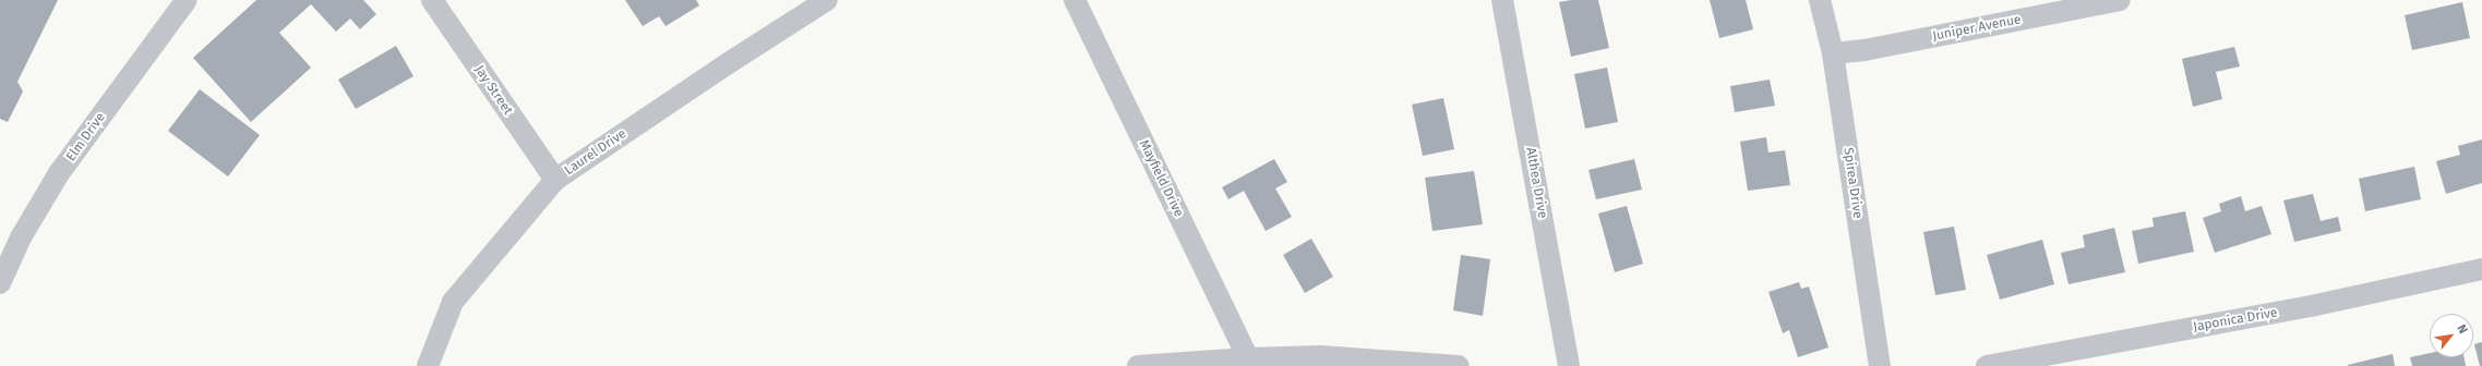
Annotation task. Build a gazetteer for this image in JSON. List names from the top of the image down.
{
  "streets": {
    "street": [
      "Juniper Avenue",
      "Jay Street",
      "Elm Drive",
      "Laurel Drive",
      "Mayfield Drive",
      "Althea Drive",
      "Spirea Drive",
      "Japonica Drive"
    ]
  },
  "crossings": [
    ["Juniper Avenue", "Spirea Drive"],
    ["Jay Street", "Laurel Drive"]
  ],
  "north": "top right"
}
